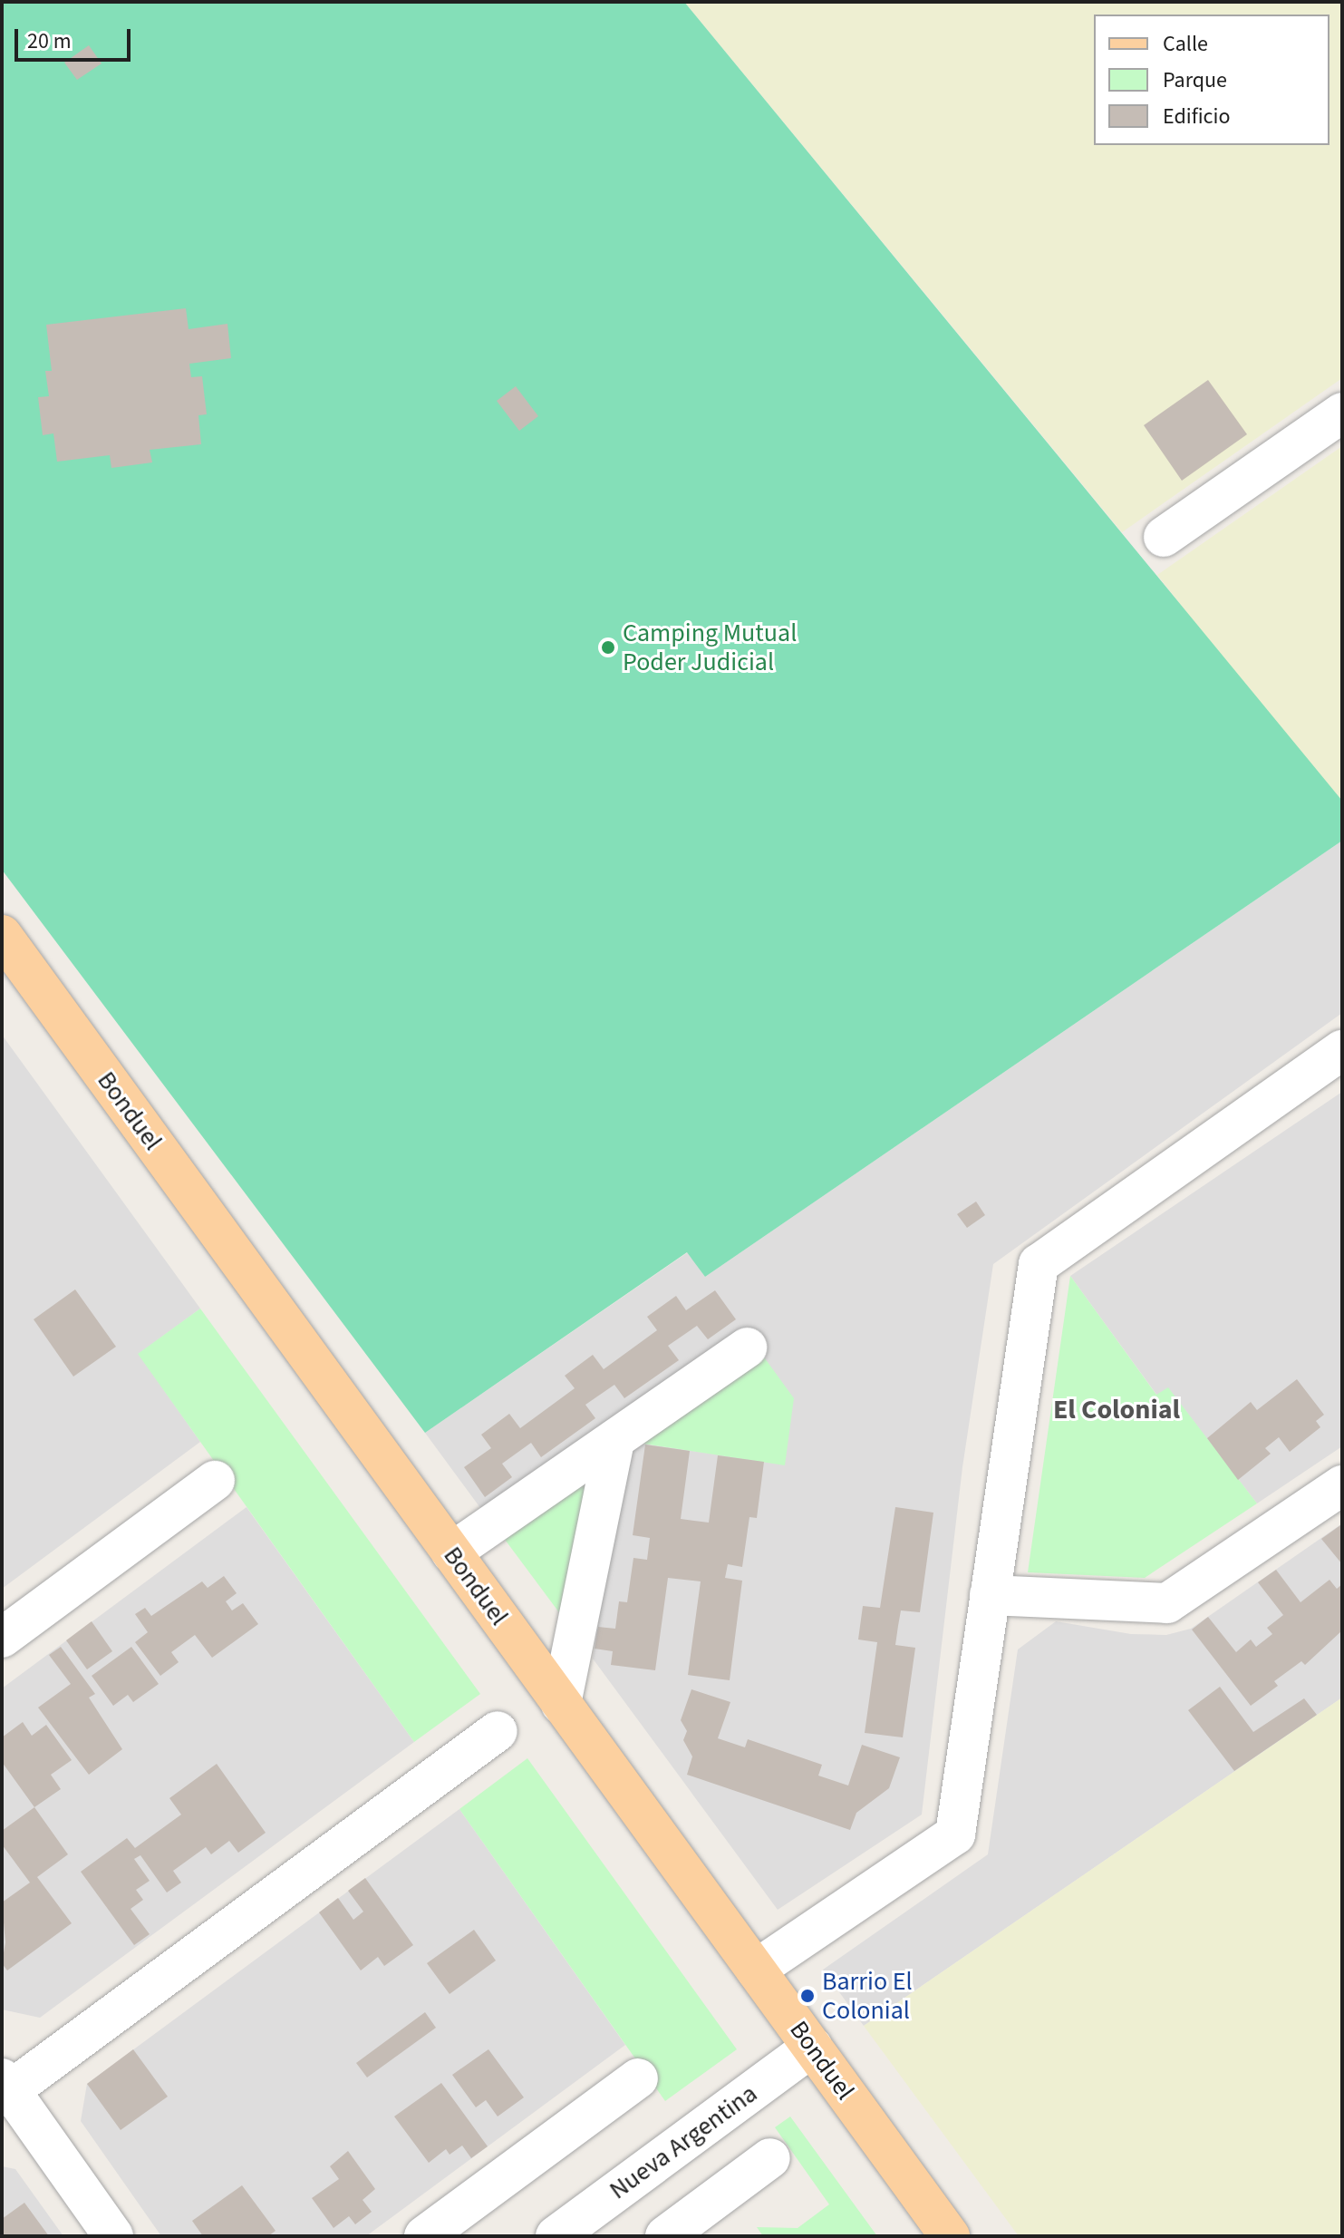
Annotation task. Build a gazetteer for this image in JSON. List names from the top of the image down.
{
  "streets": {
    "main road": ["Bonduel"],
    "street": ["Nueva Argentina"]
  },
  "crossings": [
    ["Bonduel", "Nueva Argentina"]
  ],
  "districts": ["El Colonial"],
  "places": ["Camping Mutual Poder Judicial", "Barrio El Colonial"],
  "legend": ["Calle", "Parque", "Edificio"],
  "scale_bar": "20 m"
}
